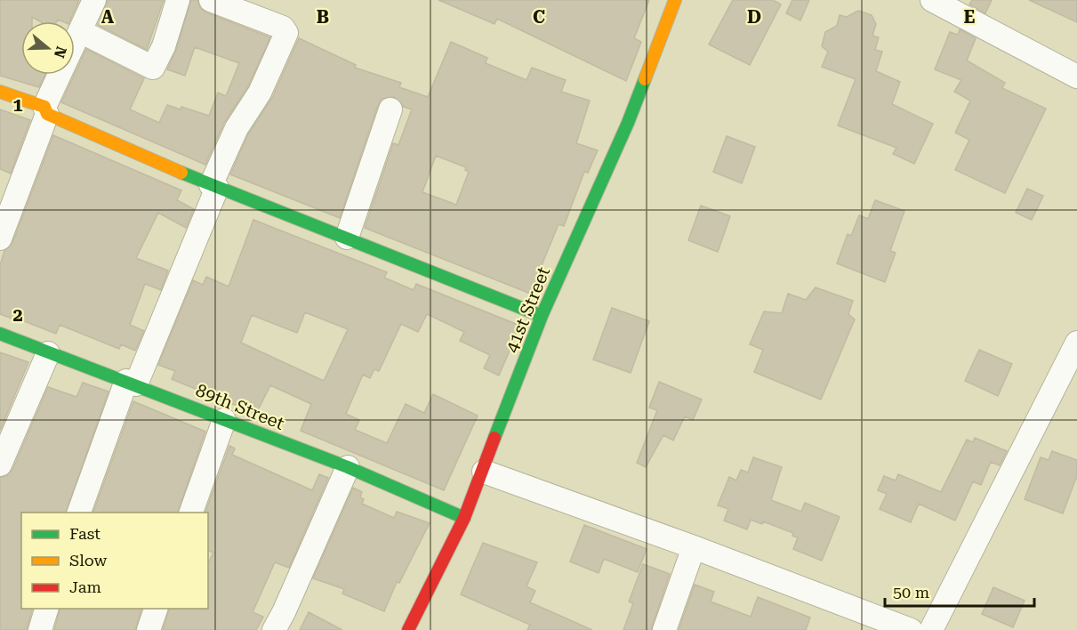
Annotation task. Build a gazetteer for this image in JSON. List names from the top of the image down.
{
  "streets": {
    "street": ["41st Street", "89th Street"]
  },
  "crossings": [
    ["41st Street", "89th Street"]
  ],
  "legend": ["Fast", "Slow", "Jam"],
  "scale_bar": "50 m",
  "north": "right",
  "grid": {
    "columns": [
      "A",
      "B",
      "C",
      "D",
      "E"
    ],
    "rows": ["1", "2"]
  }
}
